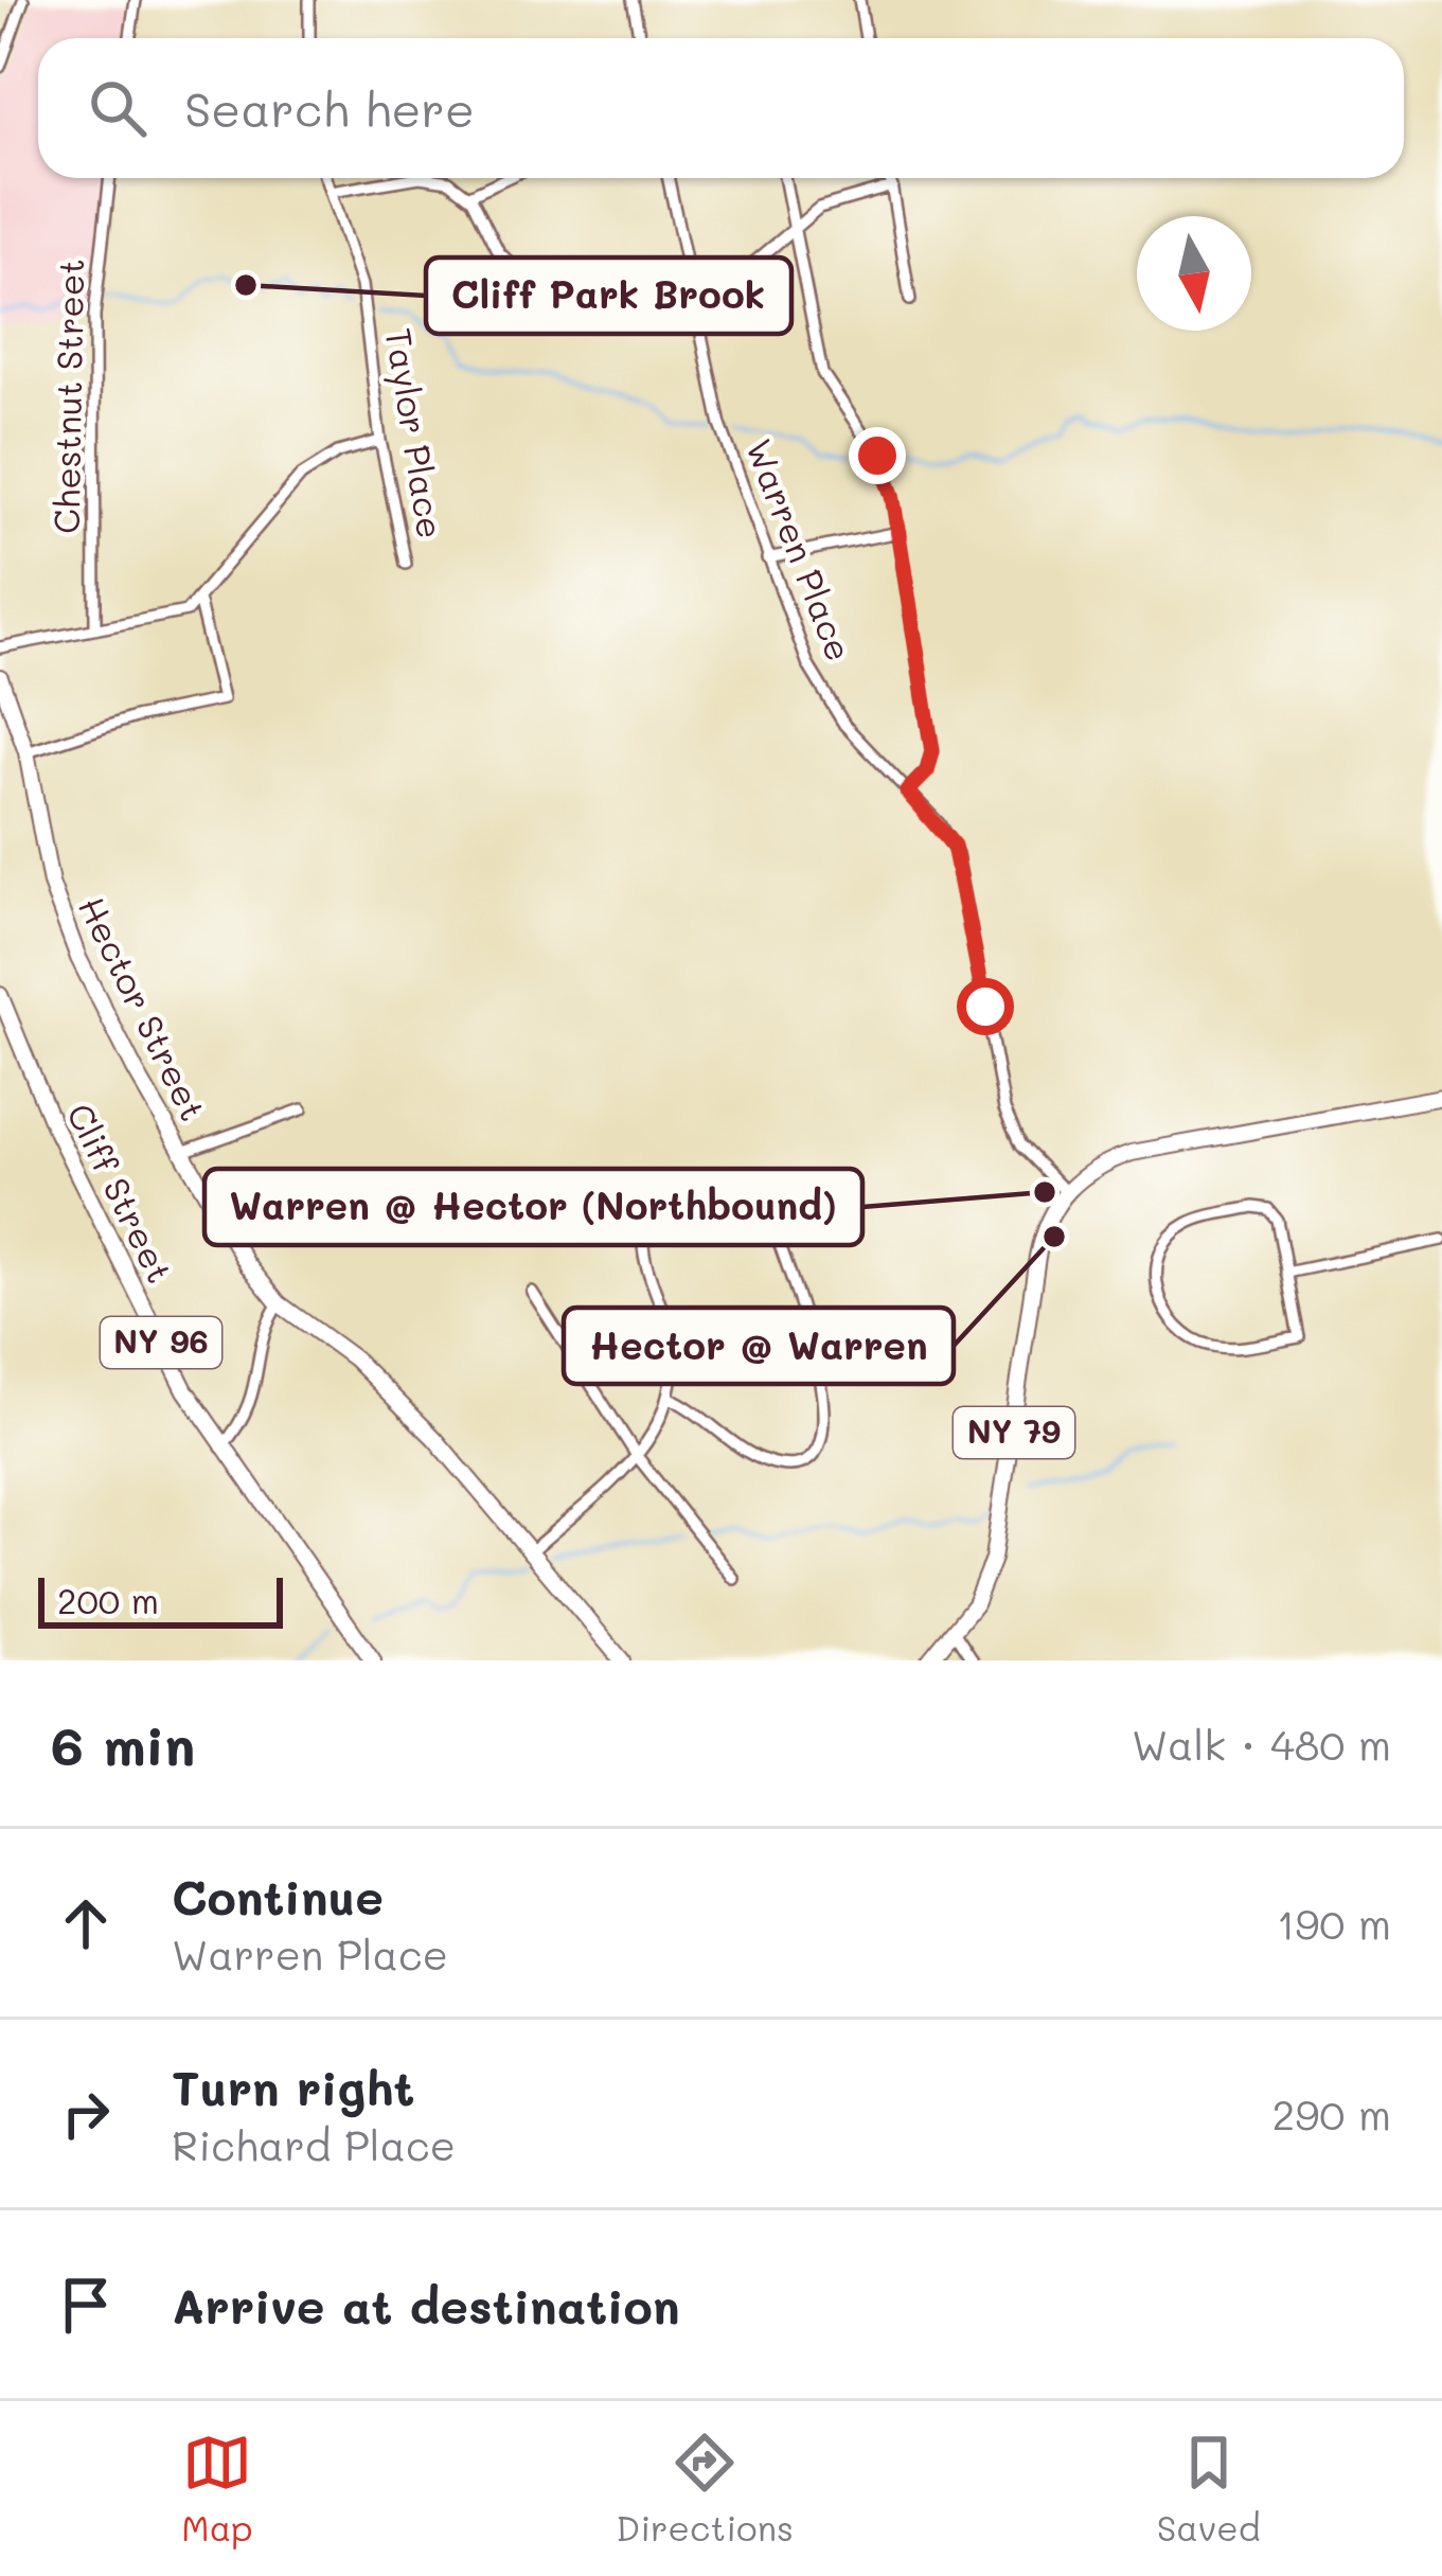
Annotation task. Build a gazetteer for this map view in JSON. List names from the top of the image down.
{
  "streets": {
    "main road": [
      "Hector Street",
      "Cliff Street",
      "NY 96",
      "NY 79"
    ],
    "street": ["Chestnut Street", "Taylor Place", "Warren Place"]
  },
  "crossings": [
    ["Warren Place", "NY 79"]
  ],
  "places": ["Cliff Park Brook", "Warren @ Hector (Northbound)", "Hector @ Warren"],
  "scale_bar": "200 m",
  "north": "bottom",
  "page": {
    "search": "Search here",
    "scale": "200 m",
    "heading": ["6 min", "Walk · 480 m"],
    "list": [
      ["Continue", "Warren Place", "190 m"],
      ["Turn right", "Richard Place", "290 m"],
      "Arrive at destination"
    ],
    "nav": ["Map", "Directions", "Saved"]
  }
}
